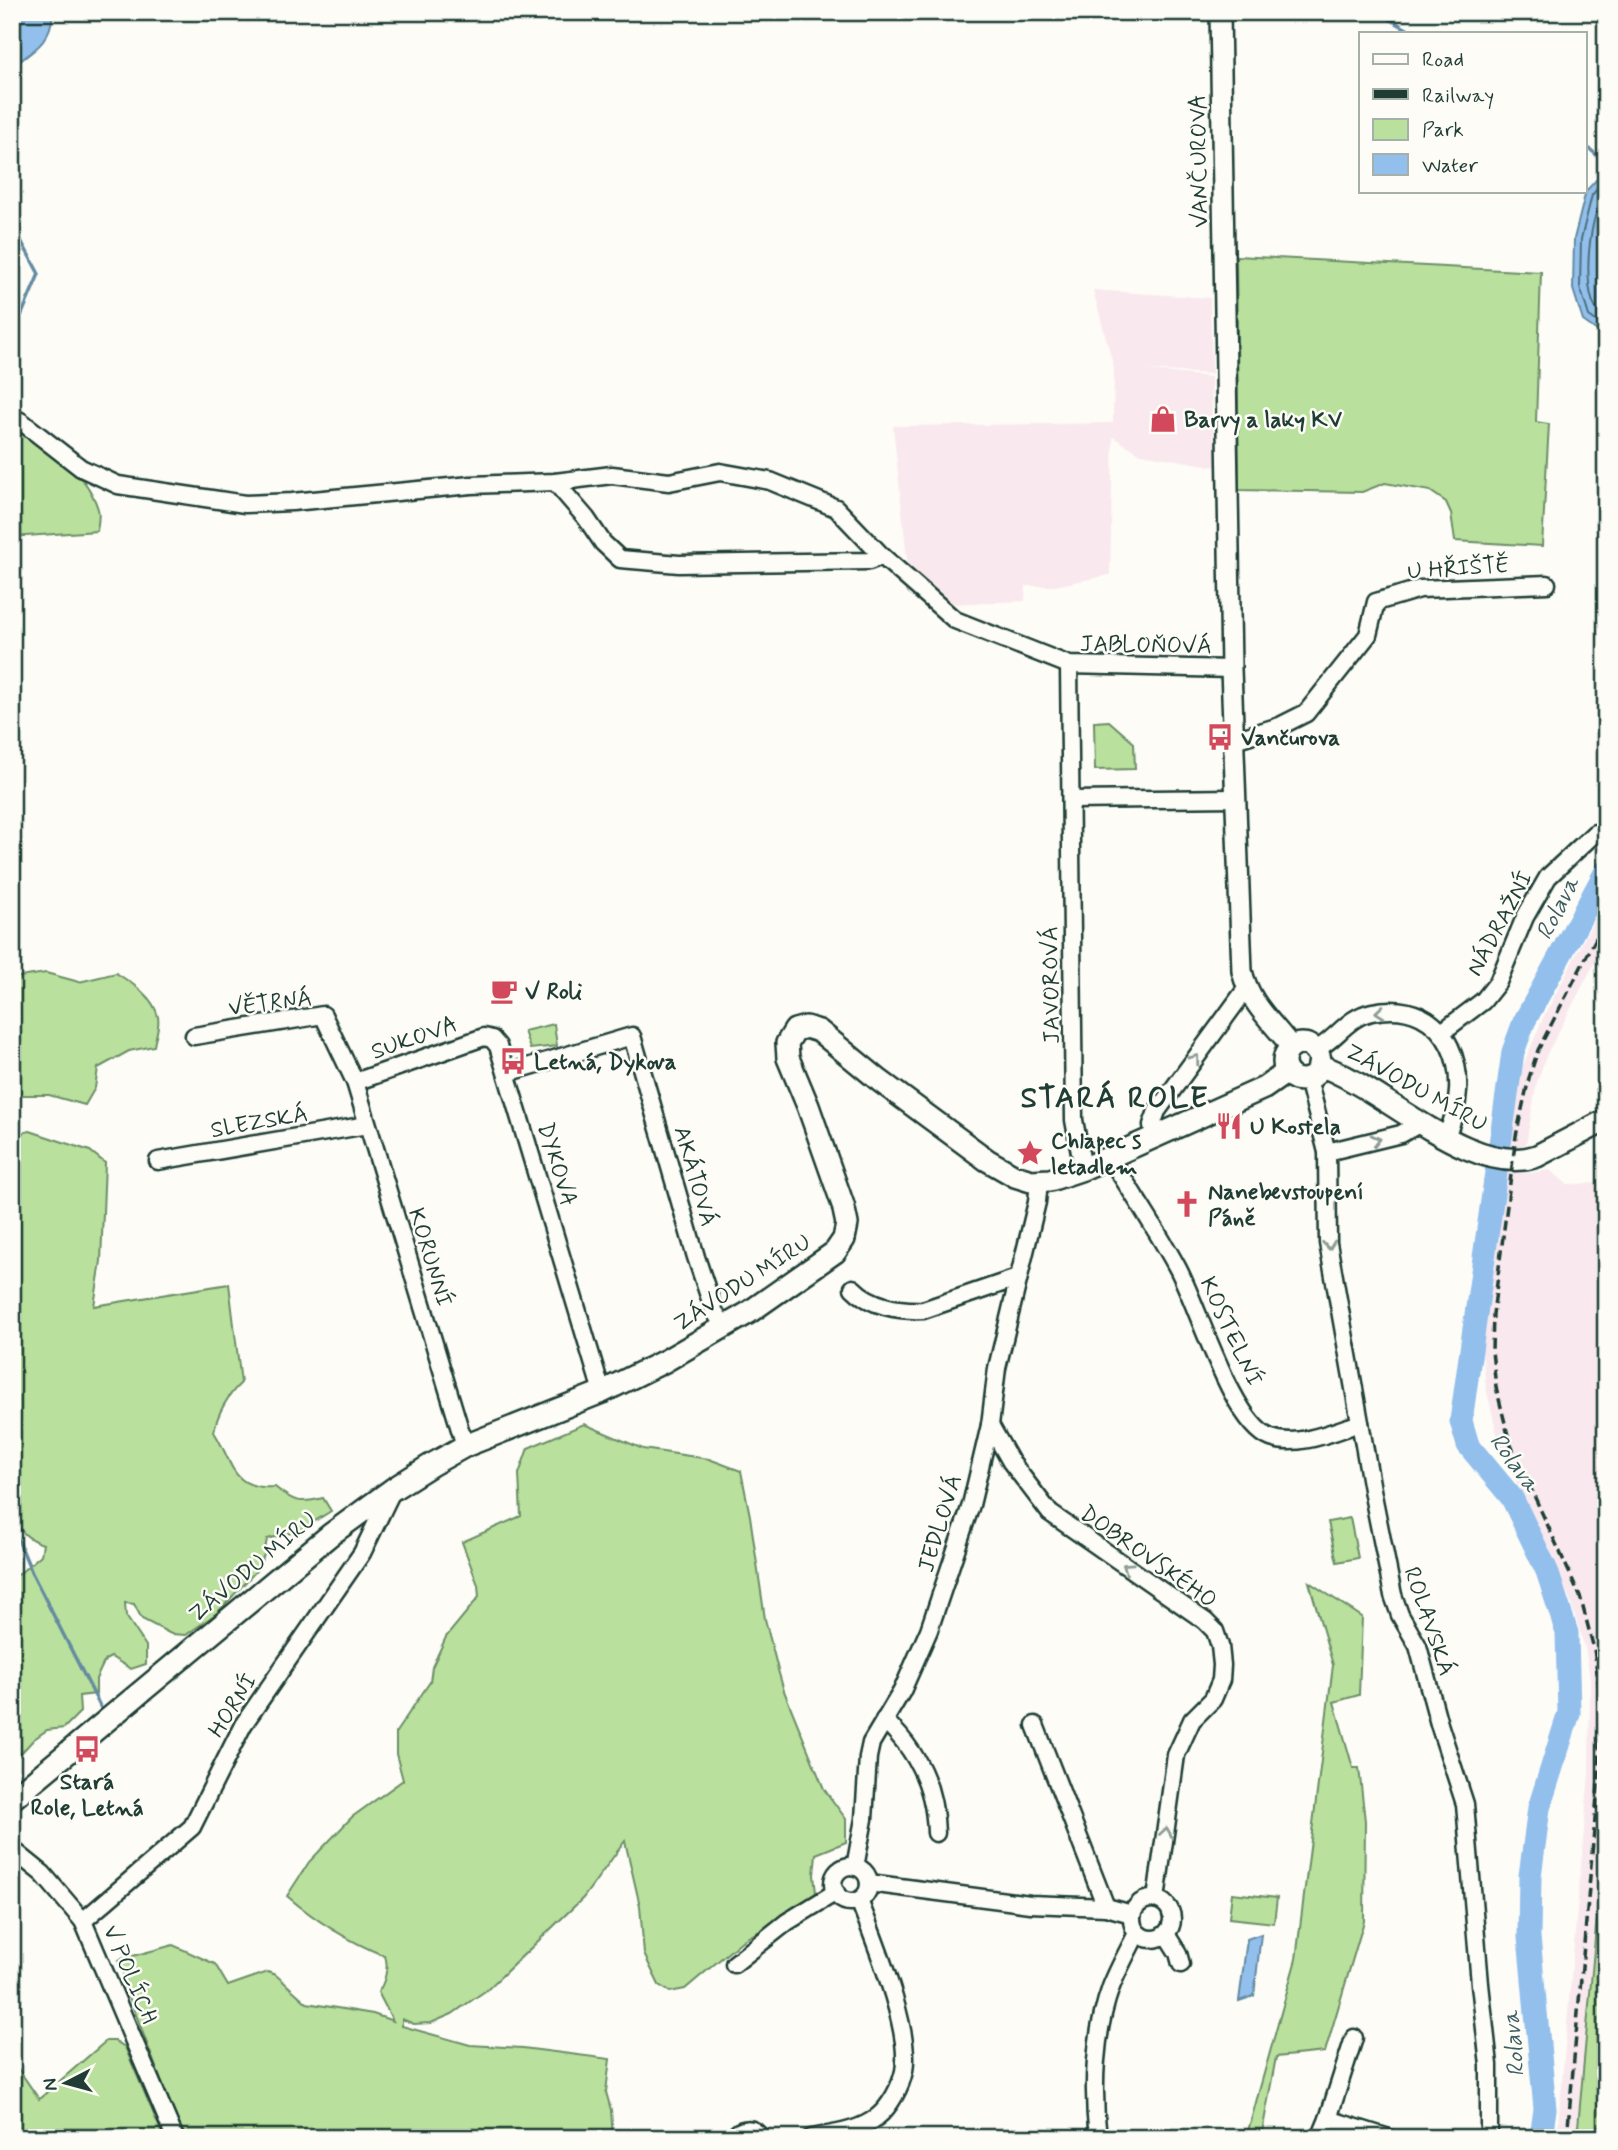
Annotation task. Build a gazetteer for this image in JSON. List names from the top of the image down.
{
  "streets": {
    "main road": ["ZÁVODU MÍRU"],
    "street": [
      "VANČUROVA",
      "U HŘIŠTĚ",
      "JABLOŇOVÁ",
      "NÁDRAŽNÍ",
      "JAVOROVÁ",
      "VĚTRNÁ",
      "SUKOVA",
      "SLEZSKÁ",
      "DYKOVA",
      "AKÁTOVÁ",
      "KORUNNÍ",
      "KOSTELNÍ",
      "JEDLOVÁ",
      "DOBROVSKÉHO",
      "ROLAVSKÁ",
      "HORNÍ",
      "V POLÍCH"
    ]
  },
  "crossings": [
    ["VANČUROVA", "U HŘIŠTĚ"],
    ["VANČUROVA", "JABLOŇOVÁ"],
    ["VANČUROVA", "ZÁVODU MÍRU"],
    ["VANČUROVA", "ROLAVSKÁ"],
    ["JABLOŇOVÁ", "JAVOROVÁ"],
    ["VĚTRNÁ", "SUKOVA"],
    ["VĚTRNÁ", "KORUNNÍ"],
    ["SUKOVA", "DYKOVA"],
    ["SUKOVA", "AKÁTOVÁ"],
    ["SUKOVA", "KORUNNÍ"],
    ["ZÁVODU MÍRU", "DYKOVA"],
    ["ZÁVODU MÍRU", "AKÁTOVÁ"],
    ["ZÁVODU MÍRU", "KORUNNÍ"],
    ["ZÁVODU MÍRU", "JEDLOVÁ"],
    ["ZÁVODU MÍRU", "ROLAVSKÁ"],
    ["ZÁVODU MÍRU", "HORNÍ"],
    ["SLEZSKÁ", "KORUNNÍ"],
    ["DYKOVA", "AKÁTOVÁ"],
    ["KOSTELNÍ", "ROLAVSKÁ"],
    ["JEDLOVÁ", "DOBROVSKÉHO"],
    ["HORNÍ", "V POLÍCH"]
  ],
  "one_way": ["DOBROVSKÉHO"],
  "districts": ["STARÁ ROLE"],
  "water": ["Rolava"],
  "places": {
    "shop": ["Barvy a laky KV"],
    "bus stop": ["Vančurova", "Letná, Dykova", "Stará Role, Letná"],
    "cafe": ["V Roli"],
    "restaurant": ["U Kostela"],
    "place": ["Chlapec s letadlem"],
    "church": ["Nanebevstoupení Páně"]
  },
  "legend": [
    "Road",
    "Railway",
    "Park",
    "Water"
  ],
  "north": "left"
}
